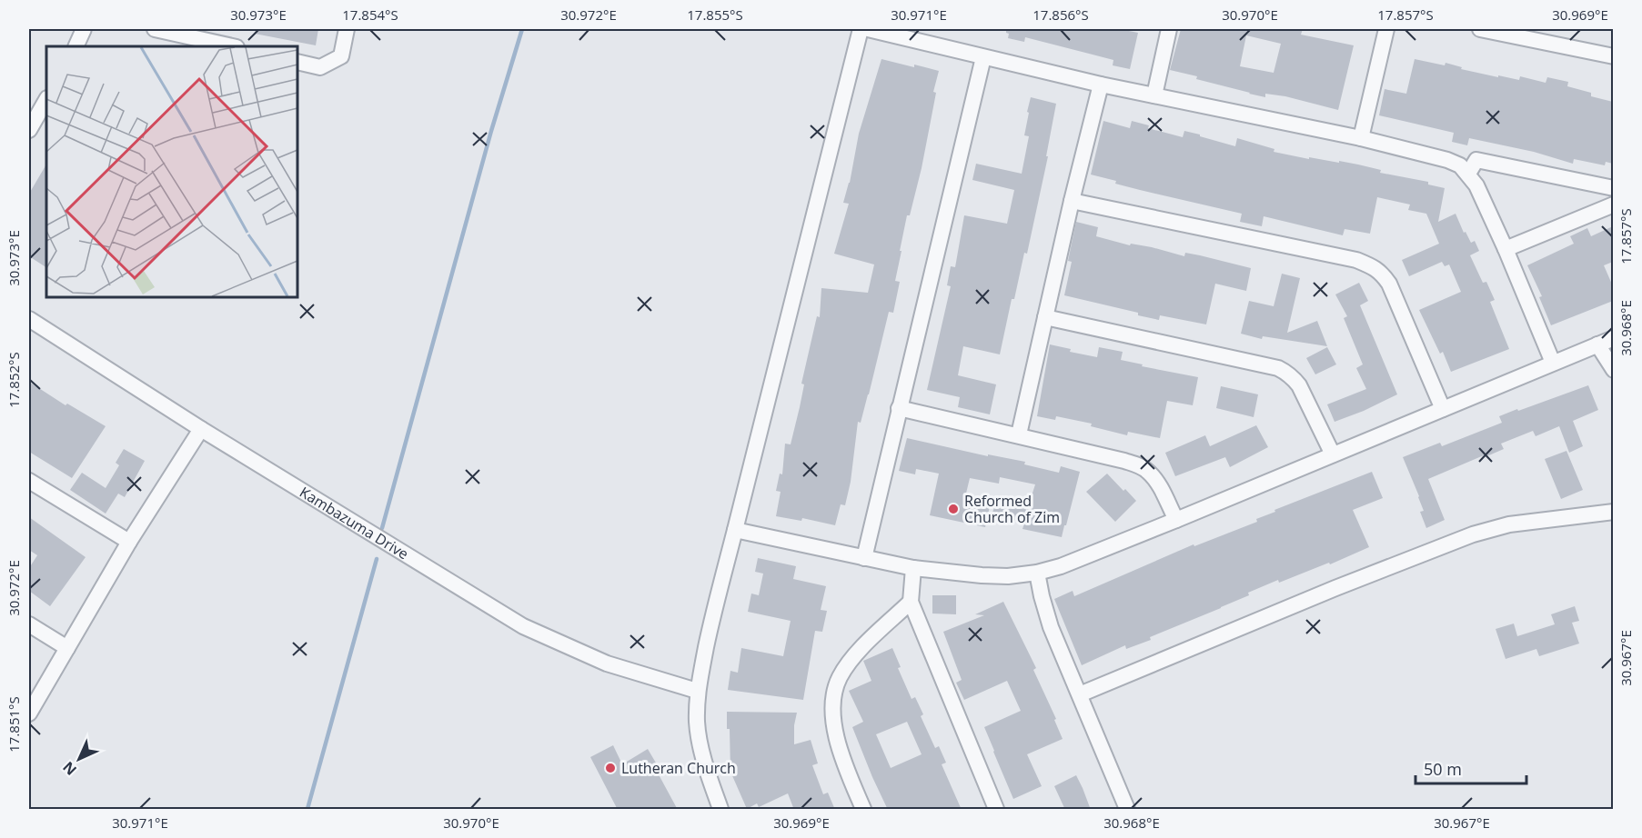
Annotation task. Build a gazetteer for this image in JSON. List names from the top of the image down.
{
  "streets": {
    "street": ["Kambazuma Drive"]
  },
  "places": ["Reformed Church of Zim", "Lutheran Church"],
  "scale_bar": "50 m",
  "north": "bottom left",
  "coordinates": [
    "30.973°E",
    "17.854°S",
    "30.972°E",
    "17.855°S",
    "30.971°E",
    "17.856°S",
    "30.970°E",
    "17.857°S",
    "30.969°E",
    "30.968°E",
    "17.852°S",
    "30.967°E",
    "17.851°S"
  ]
}
